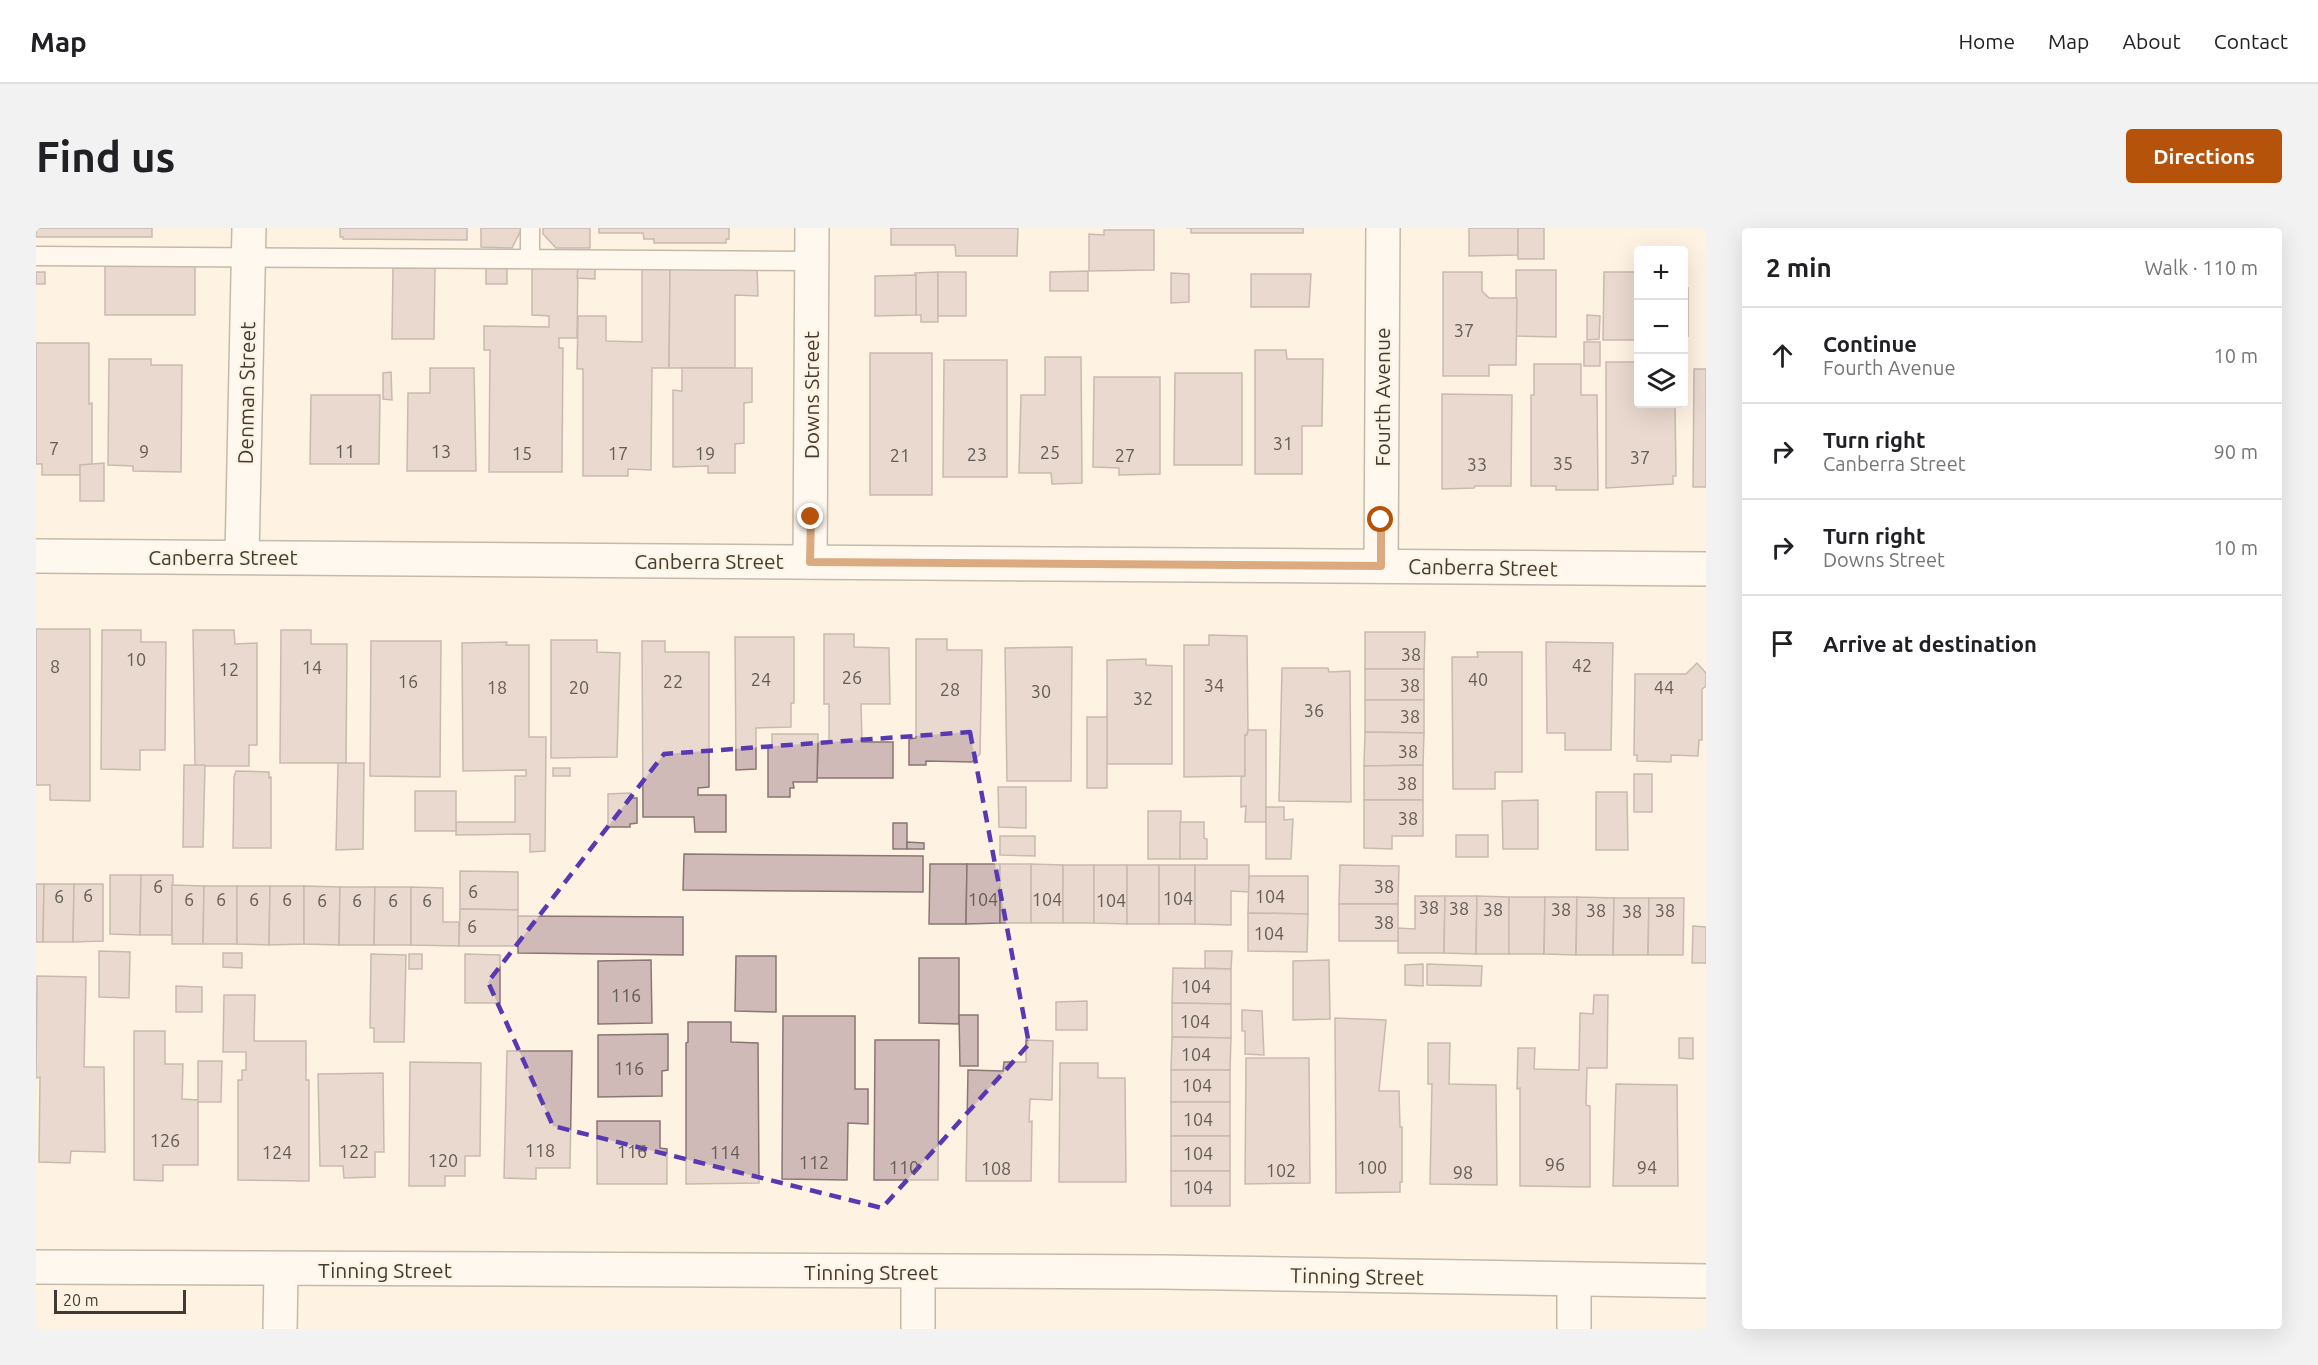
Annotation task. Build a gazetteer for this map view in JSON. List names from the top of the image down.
{
  "streets": {
    "street": [
      "Denman Street",
      "Downs Street",
      "Fourth Avenue",
      "Canberra Street",
      "Tinning Street"
    ]
  },
  "crossings": [
    ["Denman Street", "Canberra Street"],
    ["Downs Street", "Canberra Street"],
    ["Fourth Avenue", "Canberra Street"]
  ],
  "house_numbers": [
    "37",
    "31",
    "7",
    "9",
    "11",
    "13",
    "25",
    "15",
    "17",
    "19",
    "23",
    "21",
    "27",
    "37",
    "35",
    "33",
    "38",
    "10",
    "42",
    "8",
    "14",
    "12",
    "26",
    "24",
    "40",
    "16",
    "22",
    "34",
    "38",
    "18",
    "20",
    "44",
    "28",
    "30",
    "32",
    "36",
    "38",
    "38",
    "38",
    "38",
    "6",
    "38",
    "6",
    "6",
    "6",
    "104",
    "104",
    "6",
    "6",
    "6",
    "6",
    "104",
    "104",
    "6",
    "6",
    "6",
    "6",
    "104",
    "38",
    "38",
    "38",
    "38",
    "38",
    "38",
    "38",
    "38",
    "6",
    "104",
    "104",
    "116",
    "104",
    "104",
    "116",
    "104",
    "104",
    "126",
    "118",
    "122",
    "116",
    "124",
    "114",
    "104",
    "120",
    "112",
    "96",
    "110",
    "100",
    "94",
    "108",
    "102",
    "98",
    "104"
  ],
  "scale_bar": "20 m",
  "page": {
    "header": "Map",
    "nav": [
      "Home",
      "Map",
      "About",
      "Contact"
    ],
    "buttons": "Directions",
    "title": "Find us",
    "heading": ["2 min", "Walk · 110 m"],
    "map_buttons": ["+", "−"],
    "list": [
      ["Continue", "Fourth Avenue", "10 m"],
      ["Turn right", "Canberra Street", "90 m"],
      ["Turn right", "Downs Street", "10 m"],
      "Arrive at destination"
    ],
    "scale": "20 m"
  }
}
